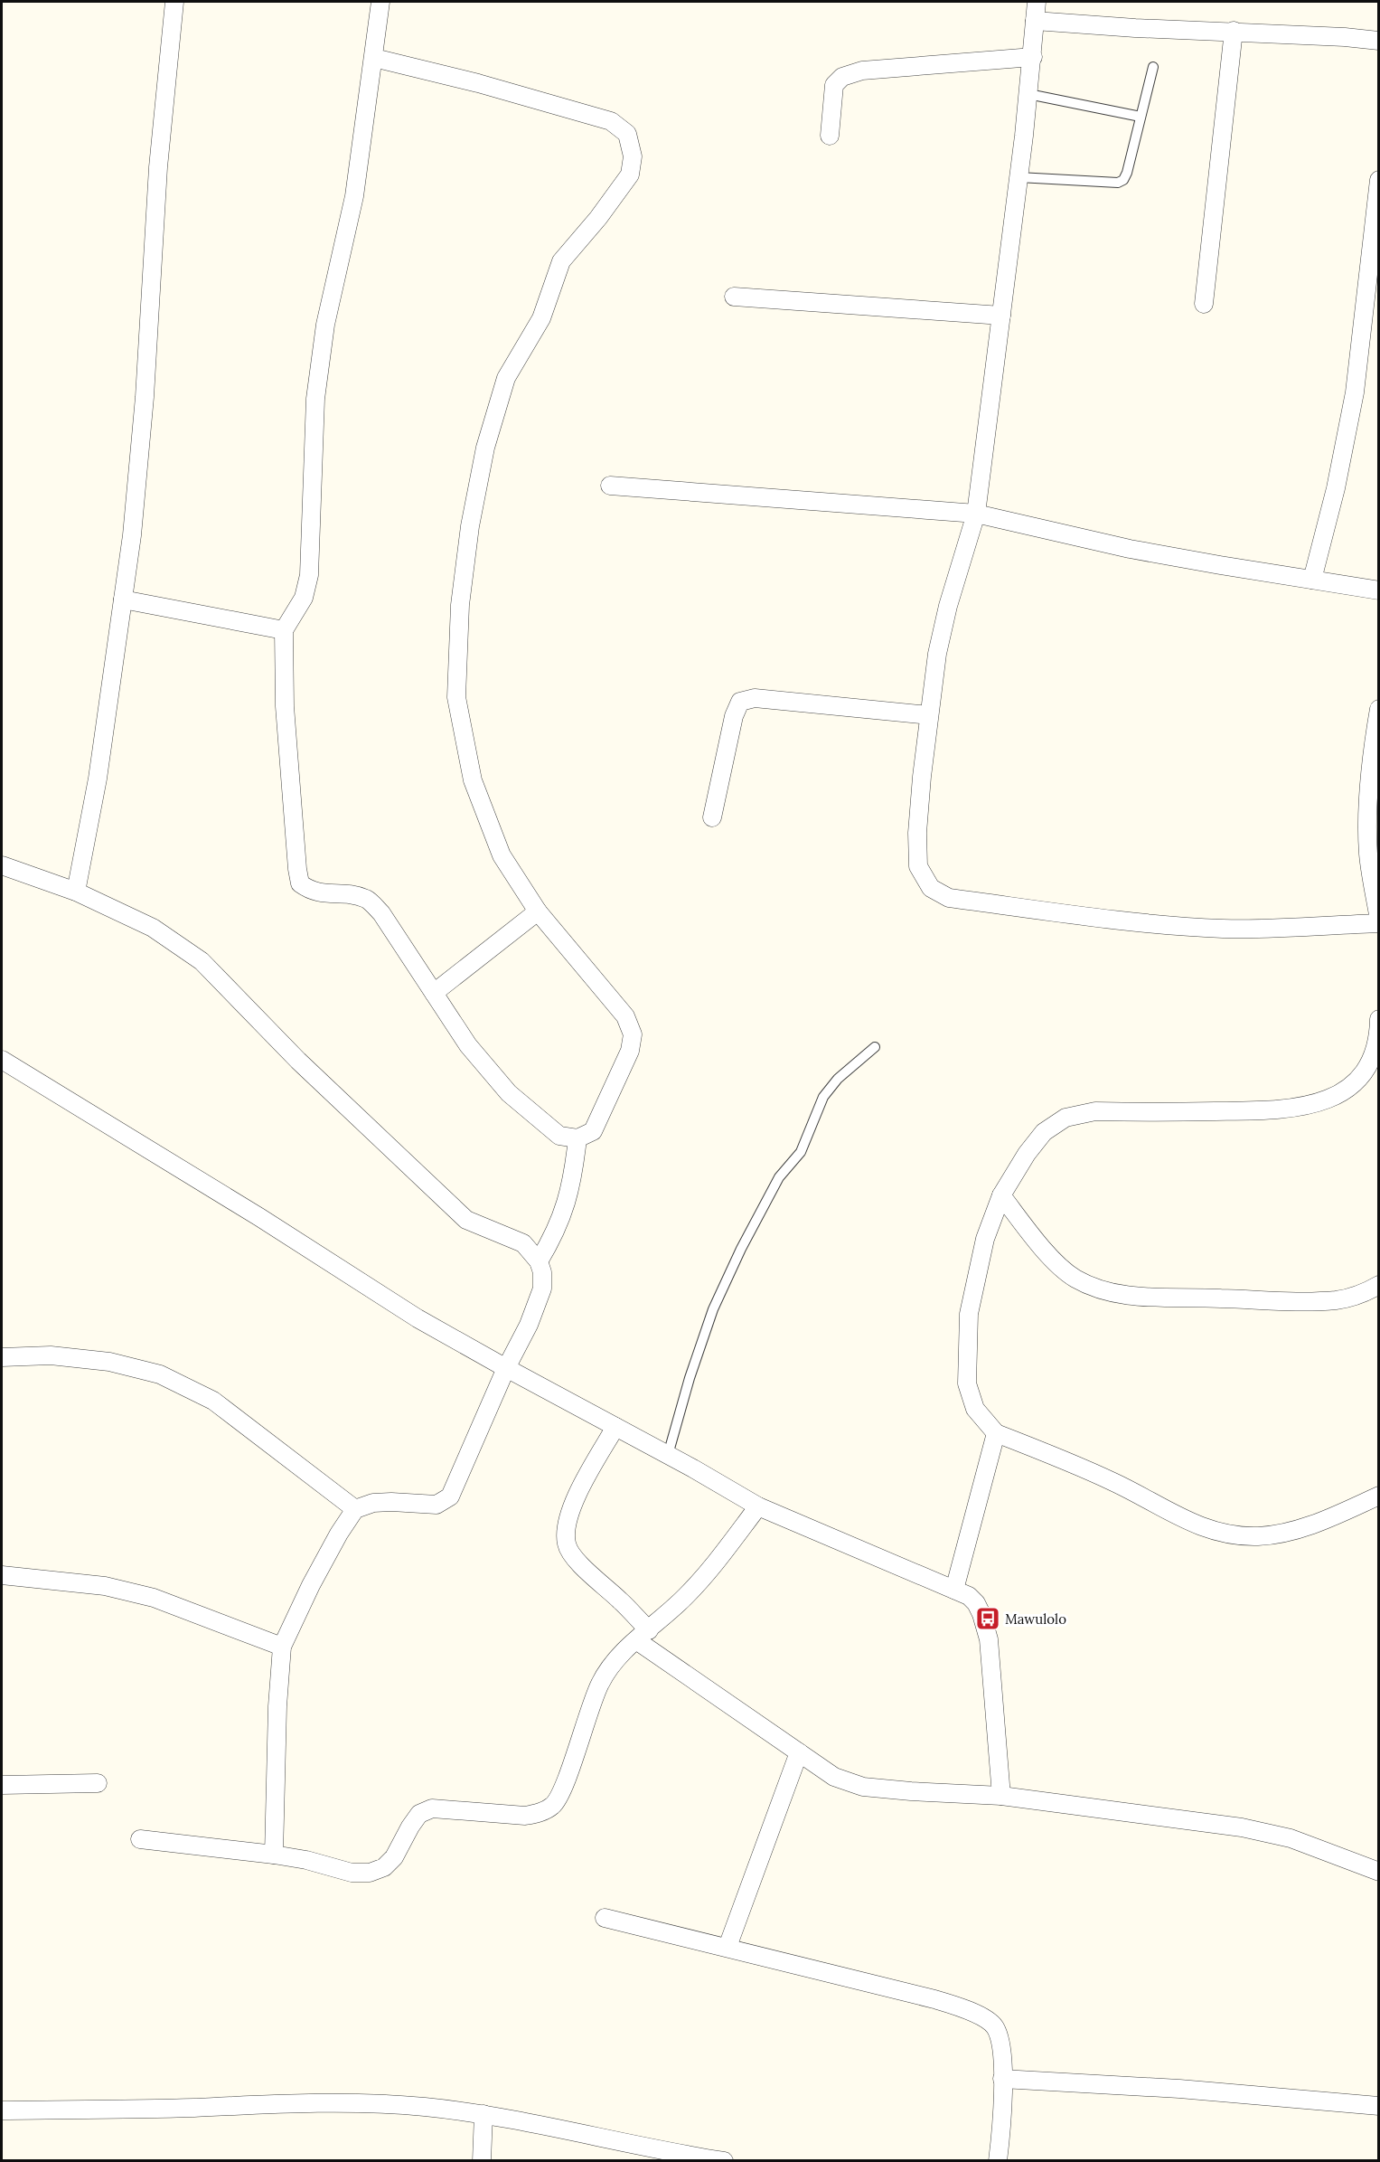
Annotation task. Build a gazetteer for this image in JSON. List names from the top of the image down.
{
  "places": {
    "bus stop": ["Mawulolo"]
  }
}
